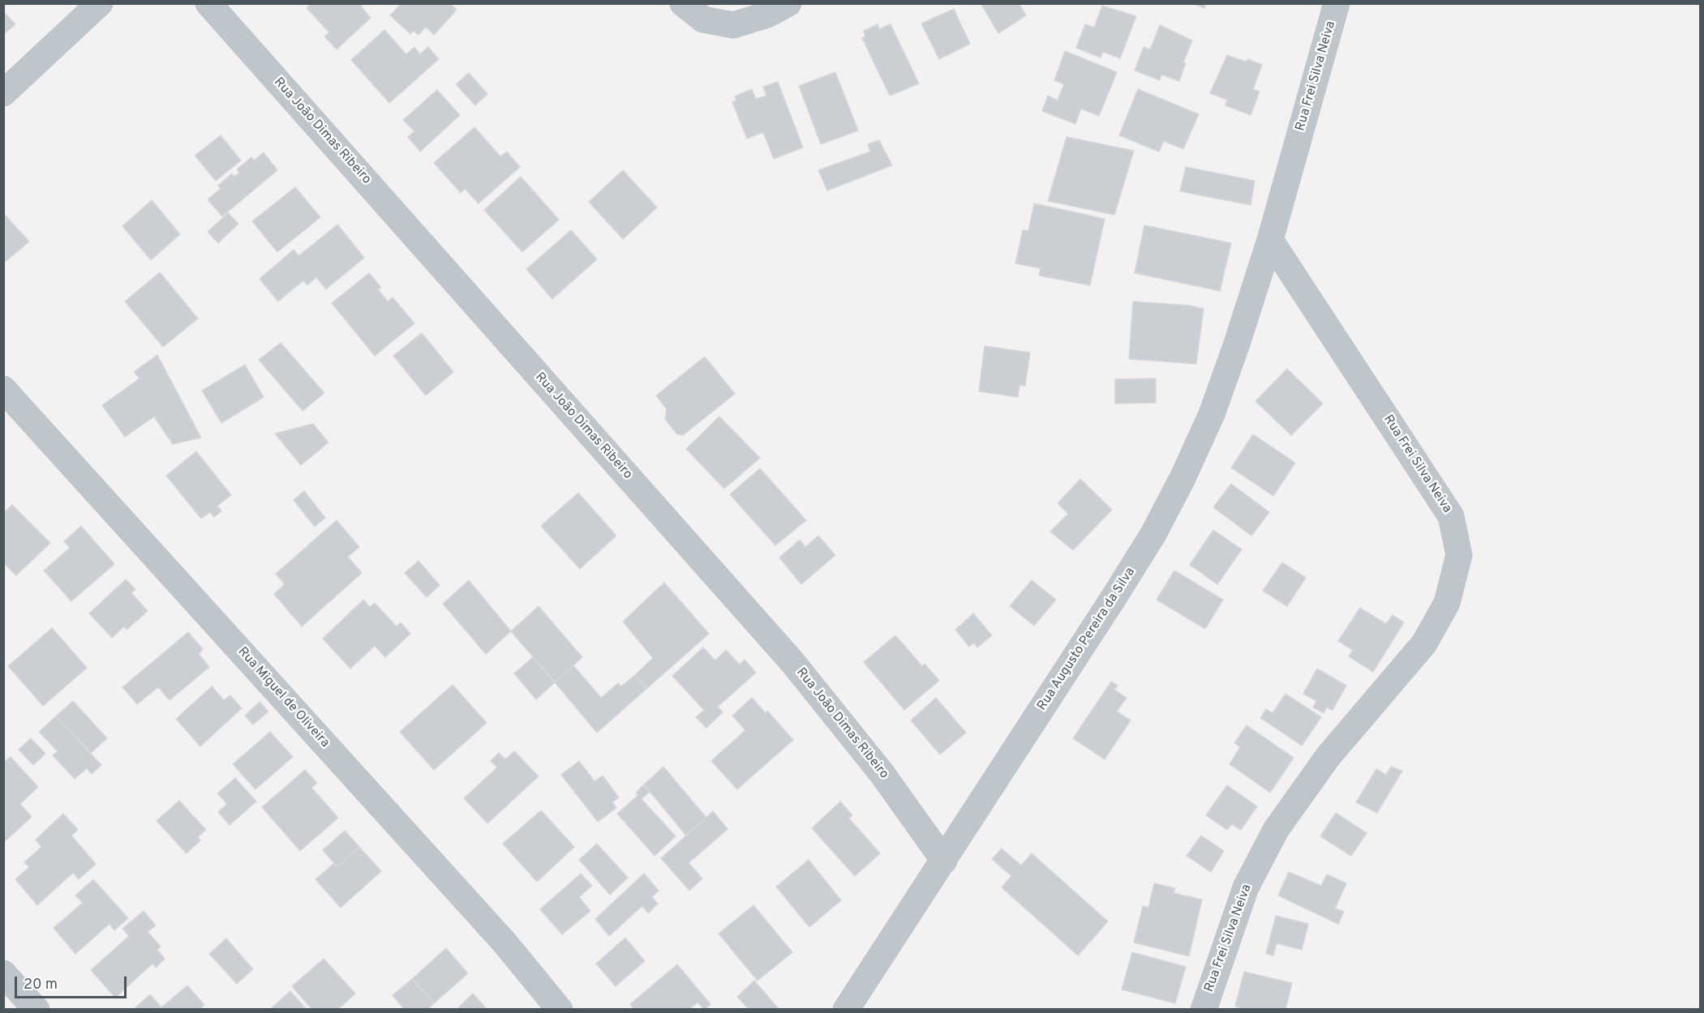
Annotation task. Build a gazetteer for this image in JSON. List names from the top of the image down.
{
  "streets": {
    "street": [
      "Rua Frei Silva Neiva",
      "Rua João Dimas Ribeiro",
      "Rua Augusto Pereira da Silva",
      "Rua Miguel de Oliveira"
    ]
  },
  "crossings": [
    ["Rua Frei Silva Neiva", "Rua Augusto Pereira da Silva"],
    ["Rua João Dimas Ribeiro", "Rua Augusto Pereira da Silva"]
  ],
  "scale_bar": "20 m"
}
